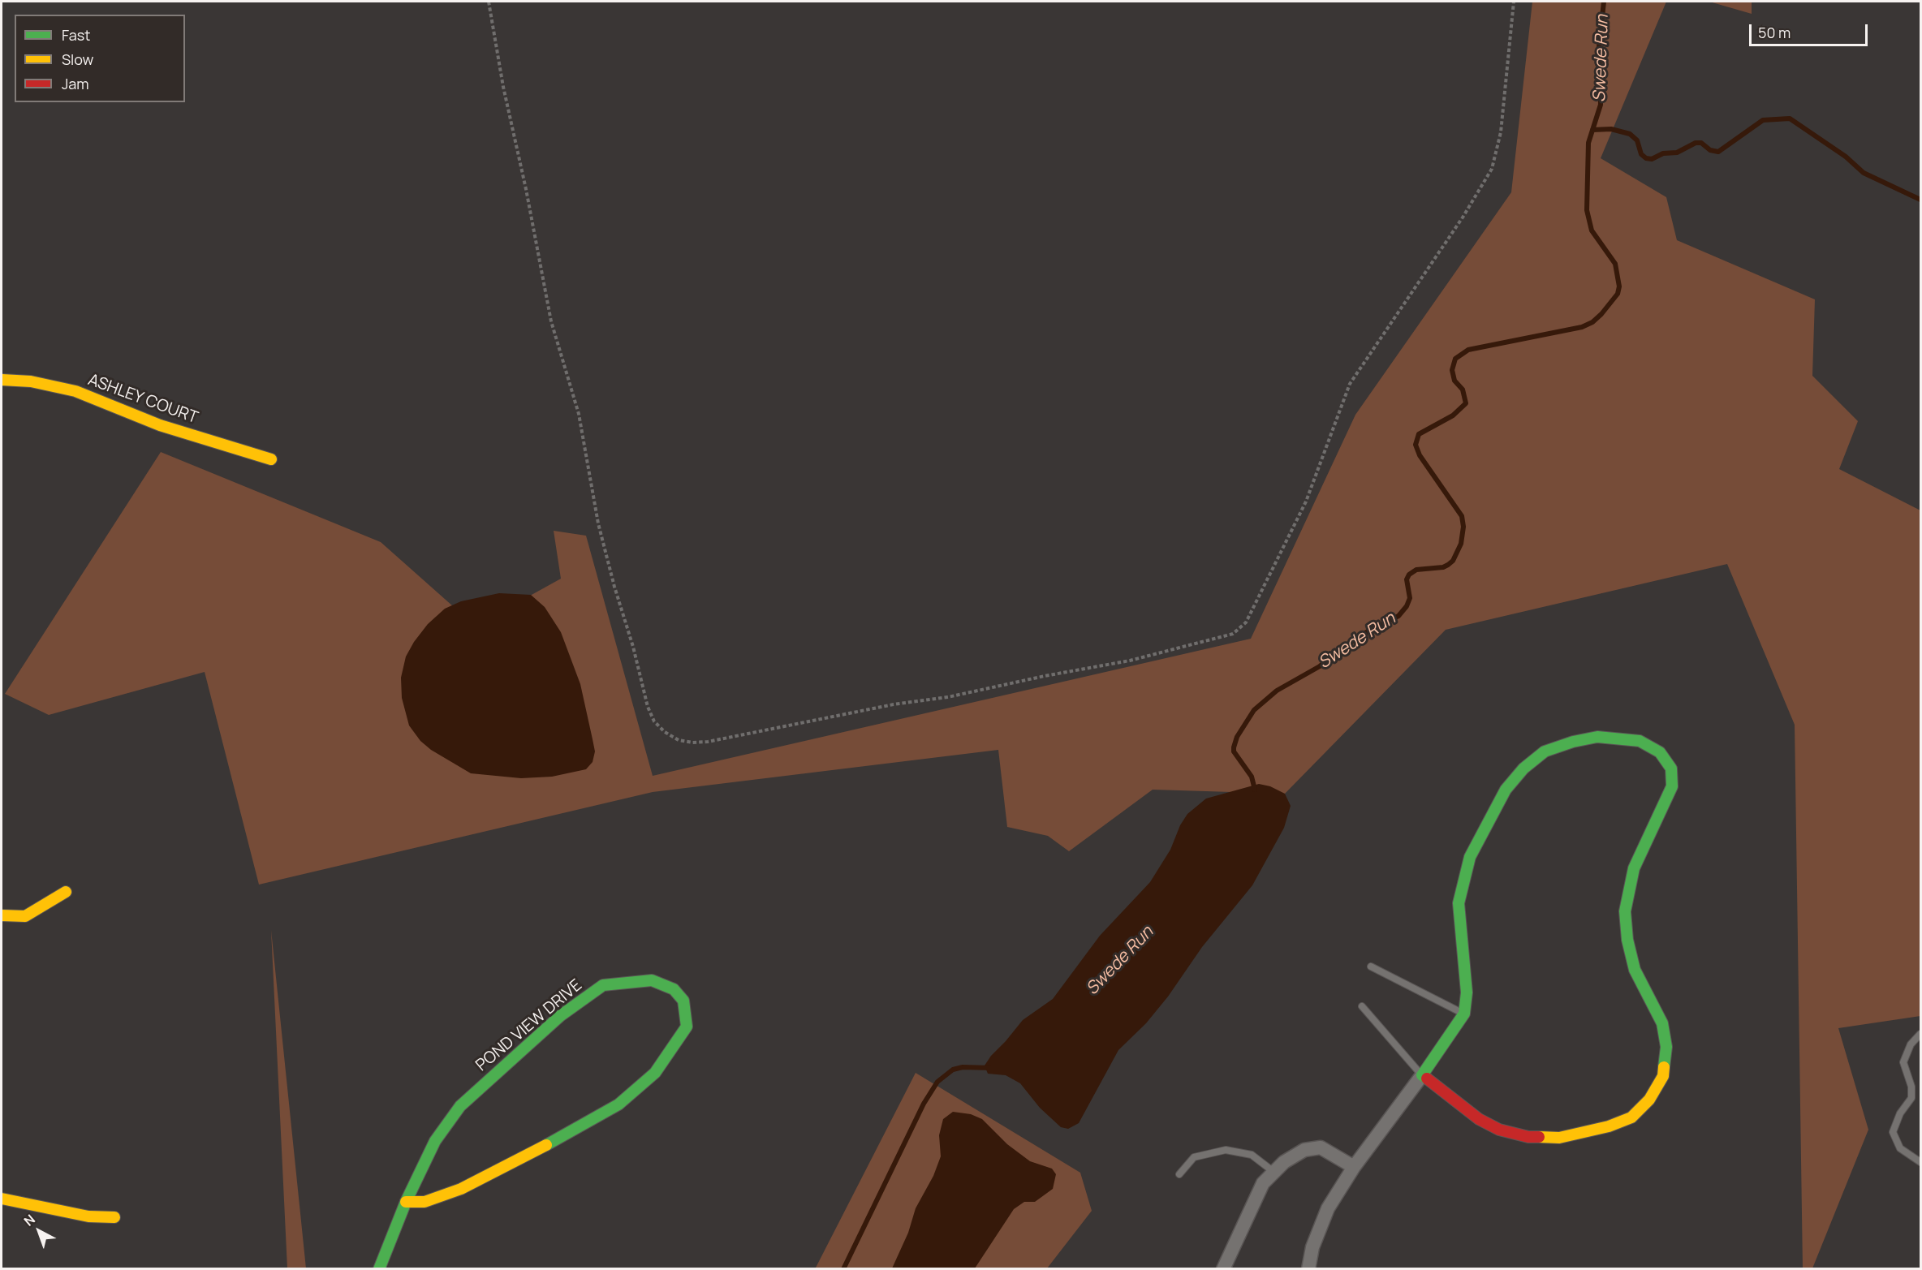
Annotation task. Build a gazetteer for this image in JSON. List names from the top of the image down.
{
  "streets": {
    "street": ["ASHLEY COURT", "POND VIEW DRIVE"]
  },
  "water": ["Swede Run"],
  "legend": ["Fast", "Slow", "Jam"],
  "scale_bar": "50 m",
  "north": "top left"
}
